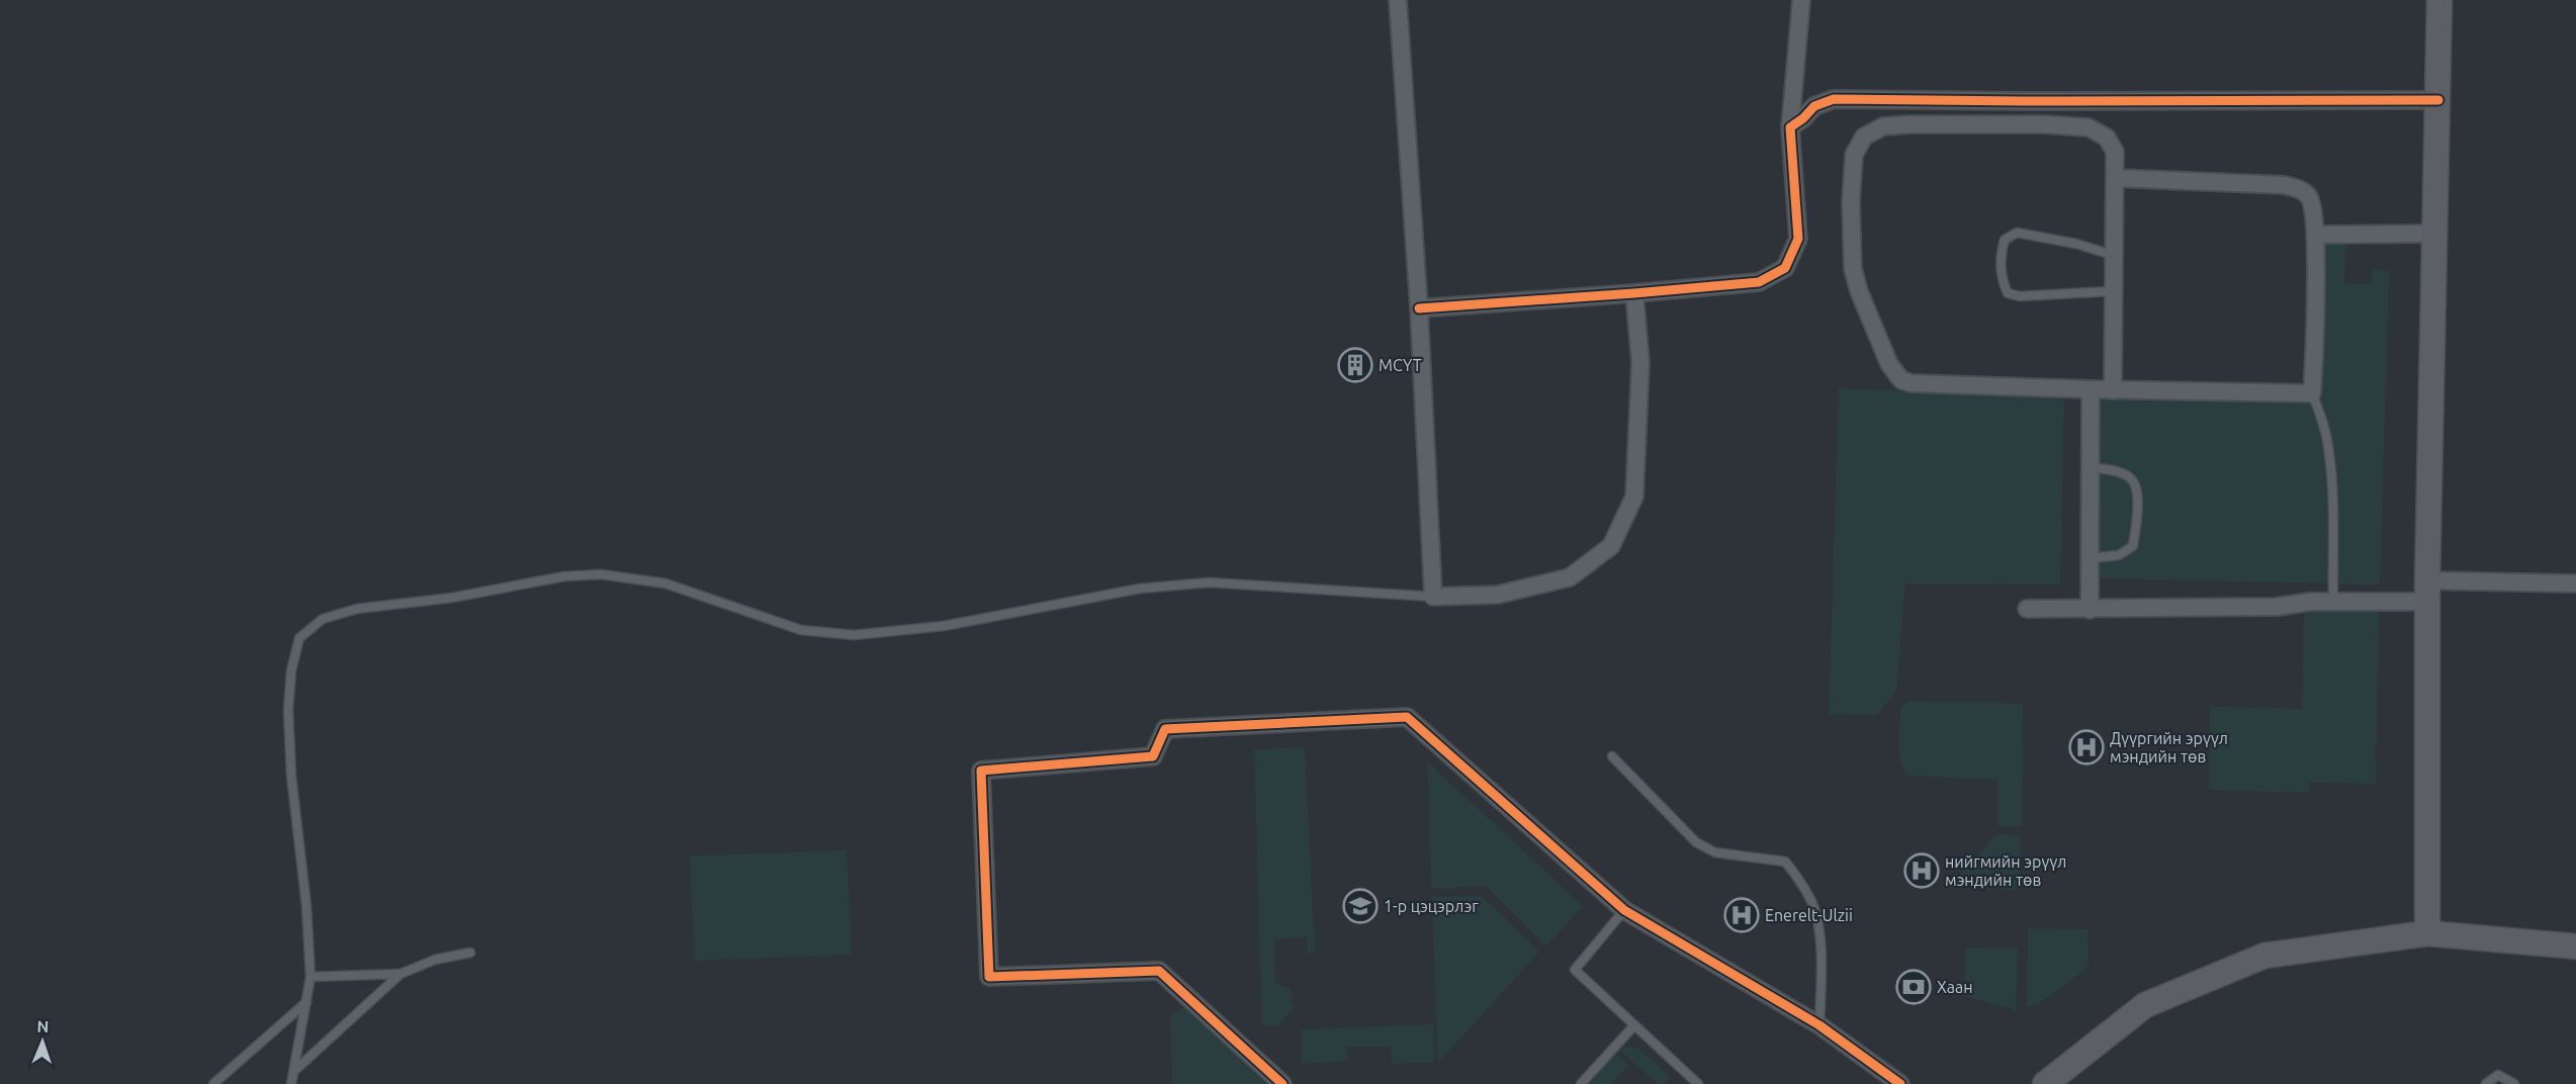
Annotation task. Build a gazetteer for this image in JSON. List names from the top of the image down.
{
  "places": {
    "building": ["МСҮТ"],
    "hospital": ["Дүүргийн эрүүл мэндийн төв", "нийгмийн эрүүл мэндийн төв", "Enerelt-Ulzii"],
    "school or university": ["1-р цэцэрлэг"],
    "bank": ["Хаан"]
  },
  "north": "top"
}
